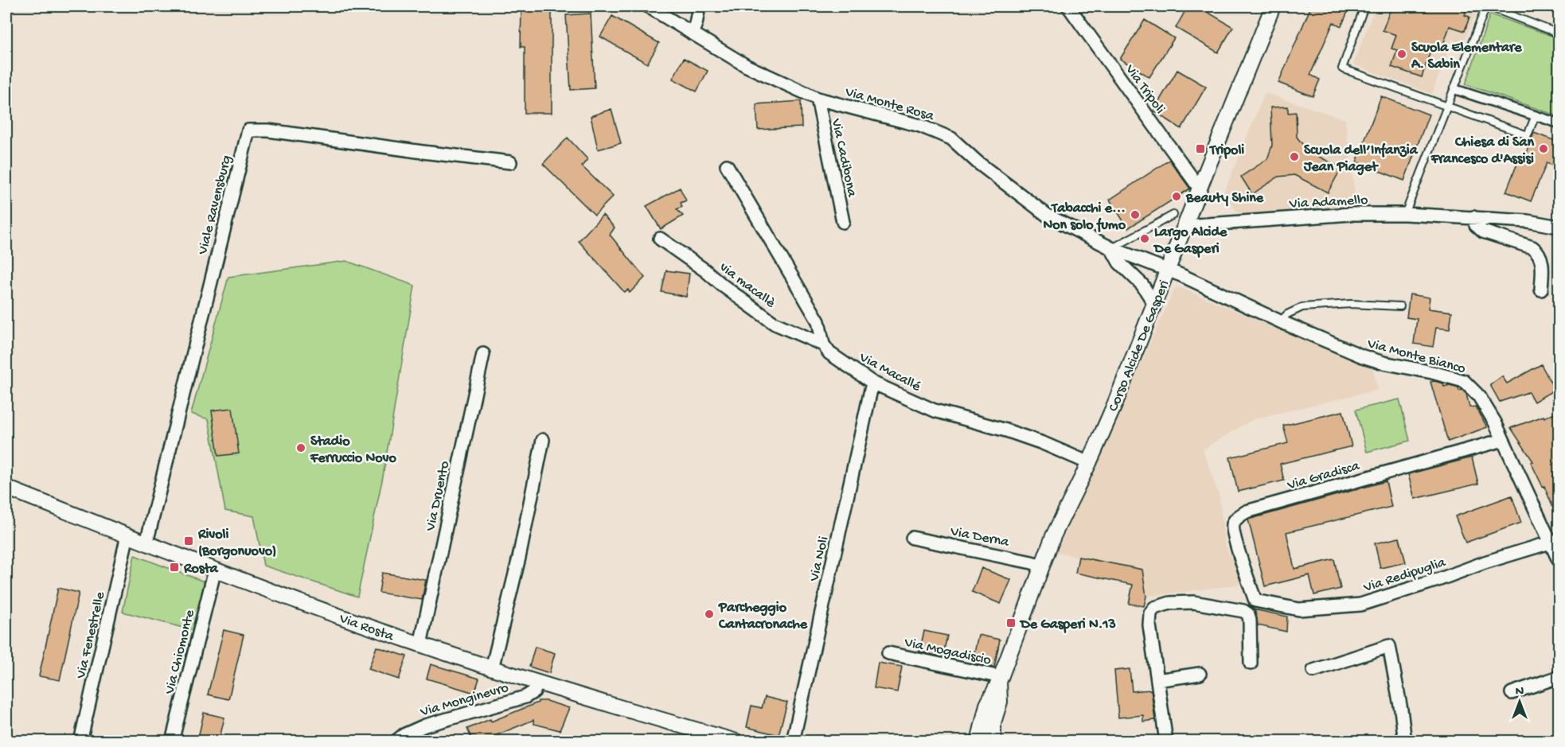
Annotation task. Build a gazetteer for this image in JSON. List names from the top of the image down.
{
  "streets": {
    "street": [
      "Via Tripoli",
      "Via Monte Rosa",
      "Via Cadibona",
      "Via Adamello",
      "Viale Ravensburg",
      "via macallè",
      "Corso Alcide De Gasperi",
      "Via Monte Bianco",
      "Via Macallé",
      "Via Gradisca",
      "Via Druento",
      "Via Derna",
      "Via Noli",
      "Via Redipuglia",
      "Via Rosta",
      "Via Fenestrelle",
      "Via Mogadiscio",
      "Via Chiomonte",
      "Via Monginevro"
    ]
  },
  "crossings": [
    ["Via Tripoli", "Corso Alcide De Gasperi"],
    ["Via Monte Rosa", "Via Cadibona"],
    ["Via Adamello", "Corso Alcide De Gasperi"],
    ["Viale Ravensburg", "Via Rosta"],
    ["via macallè", "Via Macallé"],
    ["Corso Alcide De Gasperi", "Via Monte Bianco"],
    ["Corso Alcide De Gasperi", "Via Macallé"],
    ["Corso Alcide De Gasperi", "Via Derna"],
    ["Corso Alcide De Gasperi", "Via Mogadiscio"],
    ["Via Monte Bianco", "Via Gradisca"],
    ["Via Monte Bianco", "Via Redipuglia"],
    ["Via Macallé", "Via Noli"],
    ["Via Gradisca", "Via Redipuglia"],
    ["Via Druento", "Via Rosta"],
    ["Via Rosta", "Via Fenestrelle"],
    ["Via Rosta", "Via Chiomonte"],
    ["Via Rosta", "Via Monginevro"]
  ],
  "places": {
    "other": [
      "Scuola Elementare A. Sabin",
      "Chiesa di San Francesco d'Assisi",
      "Scuola dell’Infanzia Jean Piaget",
      "Beauty Shine",
      "Tabacchi e... Non solo fumo",
      "Largo Alcide De Gasperi",
      "Stadio Ferruccio Novo",
      "Parcheggio Cantacronache"
    ],
    "transit": [
      "Tripoli",
      "Rivoli (Borgonuovo)",
      "Rosta",
      "De Gasperi N.13"
    ]
  },
  "north": "top"
}
